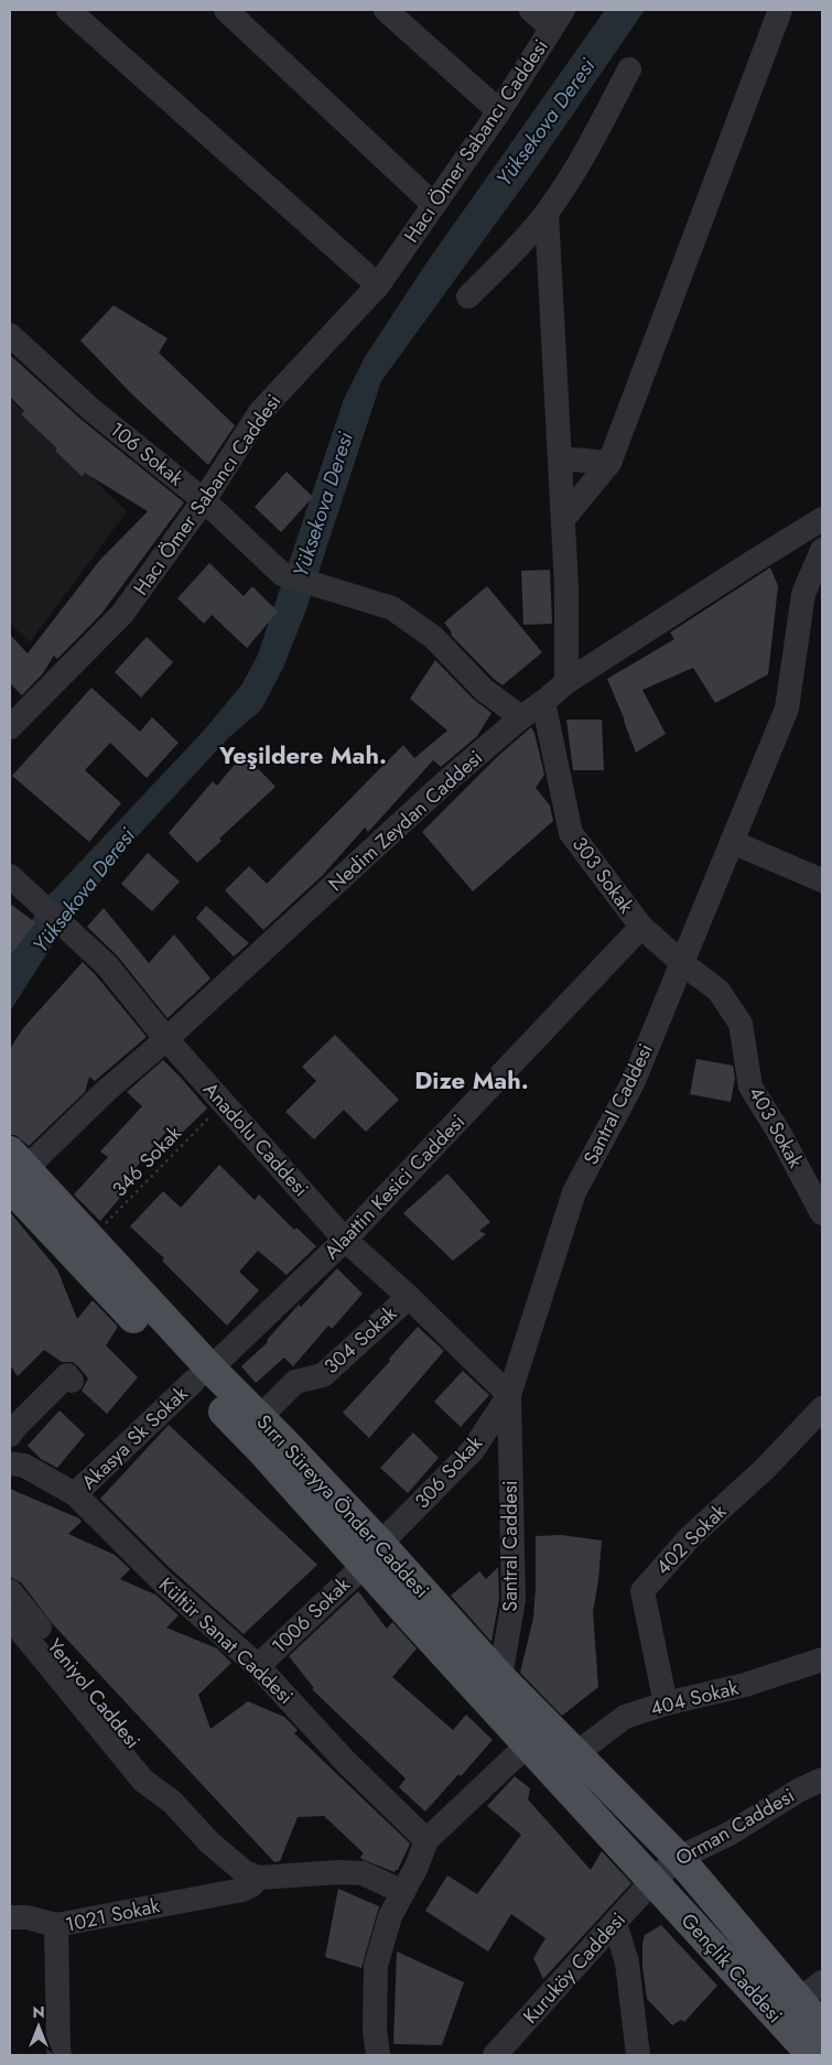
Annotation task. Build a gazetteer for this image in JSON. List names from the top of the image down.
{
  "streets": {
    "main road": ["Sırrı Süreyya Önder Caddesi", "Gençlik Caddesi"],
    "street": [
      "Hacı Ömer Sabancı Caddesi",
      "106 Sokak",
      "Nedim Zeydan Caddesi",
      "303 Sokak",
      "Santral Caddesi",
      "403 Sokak",
      "Anadolu Caddesi",
      "Alaattin Kesici Caddesi",
      "304 Sokak",
      "Akasya Sk Sokak",
      "306 Sokak",
      "402 Sokak",
      "1006 Sokak",
      "Kültür Sanat Caddesi",
      "Yeniyol Caddesi",
      "404 Sokak",
      "Orman Caddesi",
      "1021 Sokak",
      "Kuruköy Caddesi"
    ],
    "path": ["346 Sokak"]
  },
  "crossings": [
    ["Hacı Ömer Sabancı Caddesi", "106 Sokak"],
    ["106 Sokak", "Nedim Zeydan Caddesi"],
    ["Nedim Zeydan Caddesi", "303 Sokak"],
    ["Nedim Zeydan Caddesi", "Anadolu Caddesi"],
    ["Nedim Zeydan Caddesi", "Sırrı Süreyya Önder Caddesi"],
    ["303 Sokak", "Santral Caddesi"],
    ["303 Sokak", "403 Sokak"],
    ["303 Sokak", "Alaattin Kesici Caddesi"],
    ["Santral Caddesi", "403 Sokak"],
    ["Santral Caddesi", "Anadolu Caddesi"],
    ["Santral Caddesi", "306 Sokak"],
    ["Santral Caddesi", "Sırrı Süreyya Önder Caddesi"],
    ["Anadolu Caddesi", "346 Sokak"],
    ["Anadolu Caddesi", "Alaattin Kesici Caddesi"],
    ["Anadolu Caddesi", "304 Sokak"],
    ["Anadolu Caddesi", "306 Sokak"],
    ["346 Sokak", "Sırrı Süreyya Önder Caddesi"],
    ["Alaattin Kesici Caddesi", "Akasya Sk Sokak"],
    ["Alaattin Kesici Caddesi", "Sırrı Süreyya Önder Caddesi"],
    ["304 Sokak", "Sırrı Süreyya Önder Caddesi"],
    ["Akasya Sk Sokak", "Sırrı Süreyya Önder Caddesi"],
    ["Akasya Sk Sokak", "Kültür Sanat Caddesi"],
    ["306 Sokak", "Sırrı Süreyya Önder Caddesi"],
    ["306 Sokak", "1006 Sokak"],
    ["Sırrı Süreyya Önder Caddesi", "1006 Sokak"],
    ["Sırrı Süreyya Önder Caddesi", "404 Sokak"],
    ["Sırrı Süreyya Önder Caddesi", "Orman Caddesi"],
    ["Sırrı Süreyya Önder Caddesi", "Kuruköy Caddesi"],
    ["Sırrı Süreyya Önder Caddesi", "Gençlik Caddesi"],
    ["402 Sokak", "404 Sokak"],
    ["1006 Sokak", "Kültür Sanat Caddesi"],
    ["Yeniyol Caddesi", "1021 Sokak"],
    ["Orman Caddesi", "Kuruköy Caddesi"],
    ["Orman Caddesi", "Gençlik Caddesi"],
    ["Kuruköy Caddesi", "Gençlik Caddesi"]
  ],
  "districts": ["Yeşildere Mah.", "Dize Mah."],
  "water": ["Yüksekova Deresi"],
  "north": "top"
}
